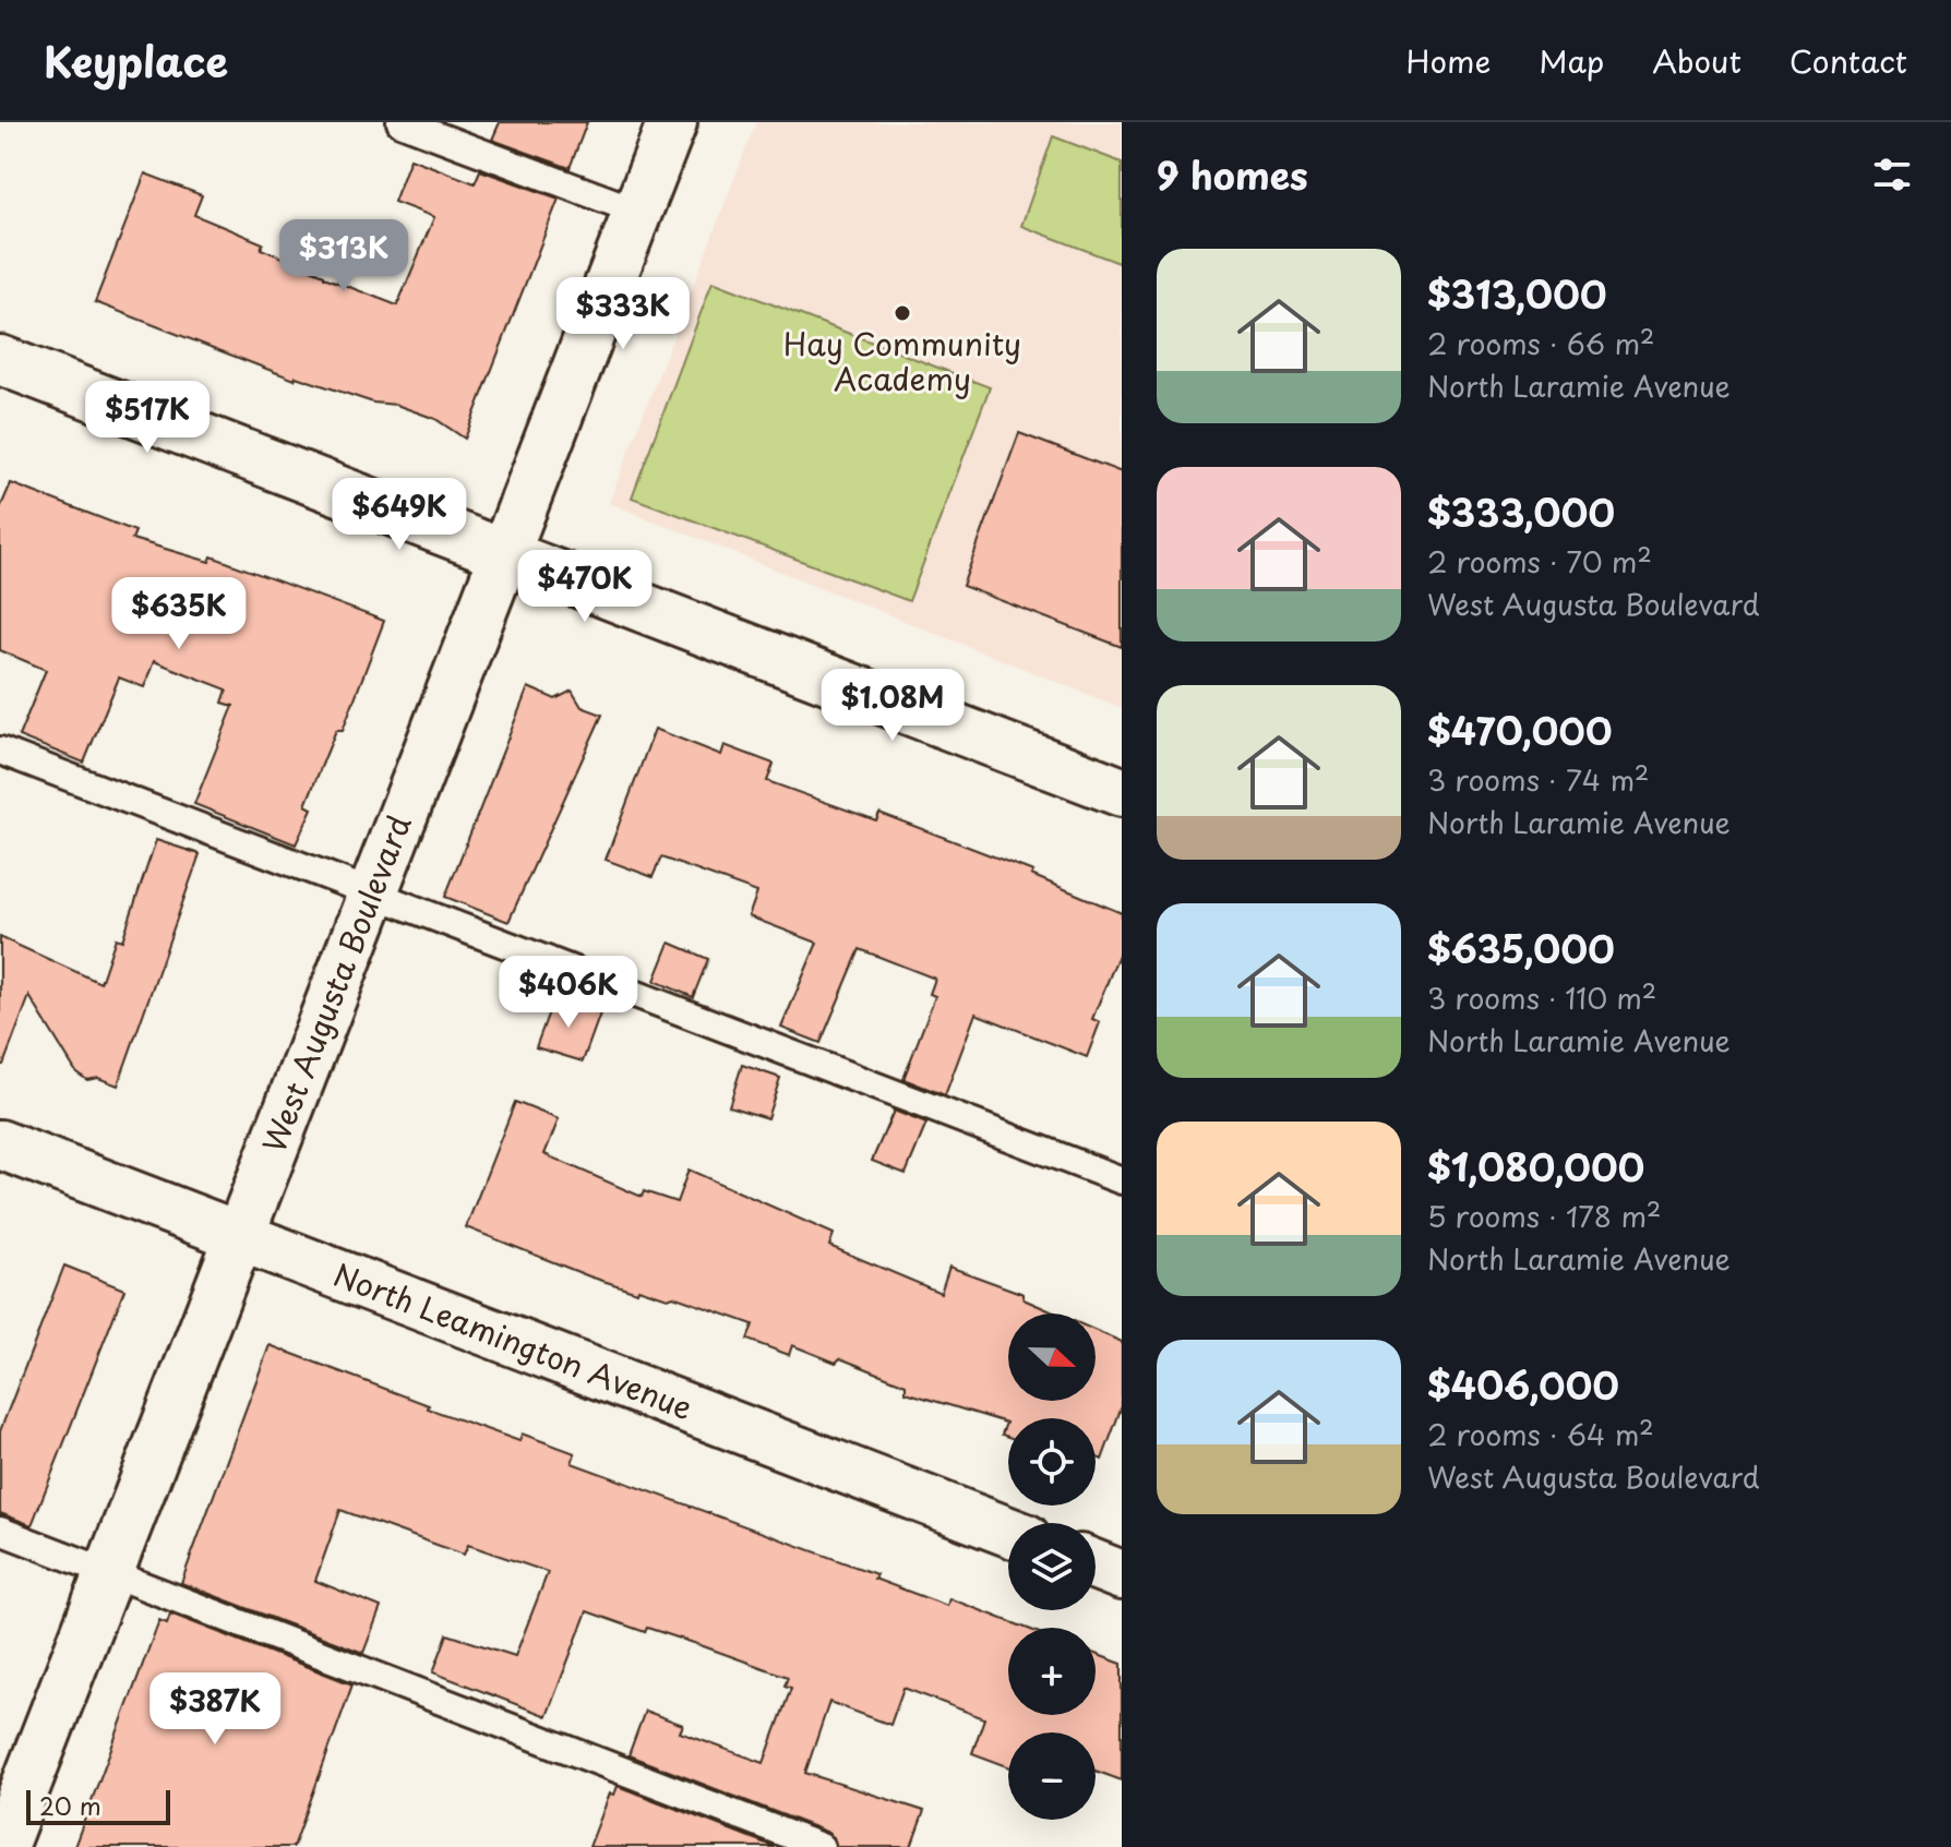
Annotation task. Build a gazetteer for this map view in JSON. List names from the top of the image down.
{
  "streets": {
    "street": ["West Augusta Boulevard", "North Leamington Avenue"]
  },
  "crossings": [
    ["West Augusta Boulevard", "North Leamington Avenue"]
  ],
  "places": ["Hay Community Academy"],
  "scale_bar": "20 m",
  "north": "right",
  "page": {
    "header": "Keyplace",
    "nav": [
      "Home",
      "Map",
      "About",
      "Contact"
    ],
    "heading": "9 homes",
    "price": [
      "$313K",
      "$333K",
      "$517K",
      "$649K",
      "$470K",
      "$635K",
      "$1.08M",
      "$406K",
      "$387K"
    ],
    "list": [
      {
        "name": "$313,000",
        "note": "2 rooms · 66 m² · North Laramie Avenue"
      },
      {
        "name": "$333,000",
        "note": "2 rooms · 70 m² · West Augusta Boulevard"
      },
      {
        "name": "$470,000",
        "note": "3 rooms · 74 m² · North Laramie Avenue"
      },
      {
        "name": "$635,000",
        "note": "3 rooms · 110 m² · North Laramie Avenue"
      },
      {
        "name": "$1,080,000",
        "note": "5 rooms · 178 m² · North Laramie Avenue"
      },
      {
        "name": "$406,000",
        "note": "2 rooms · 64 m² · West Augusta Boulevard"
      }
    ],
    "map_buttons": ["+", "−"],
    "scale": "20 m"
  }
}
